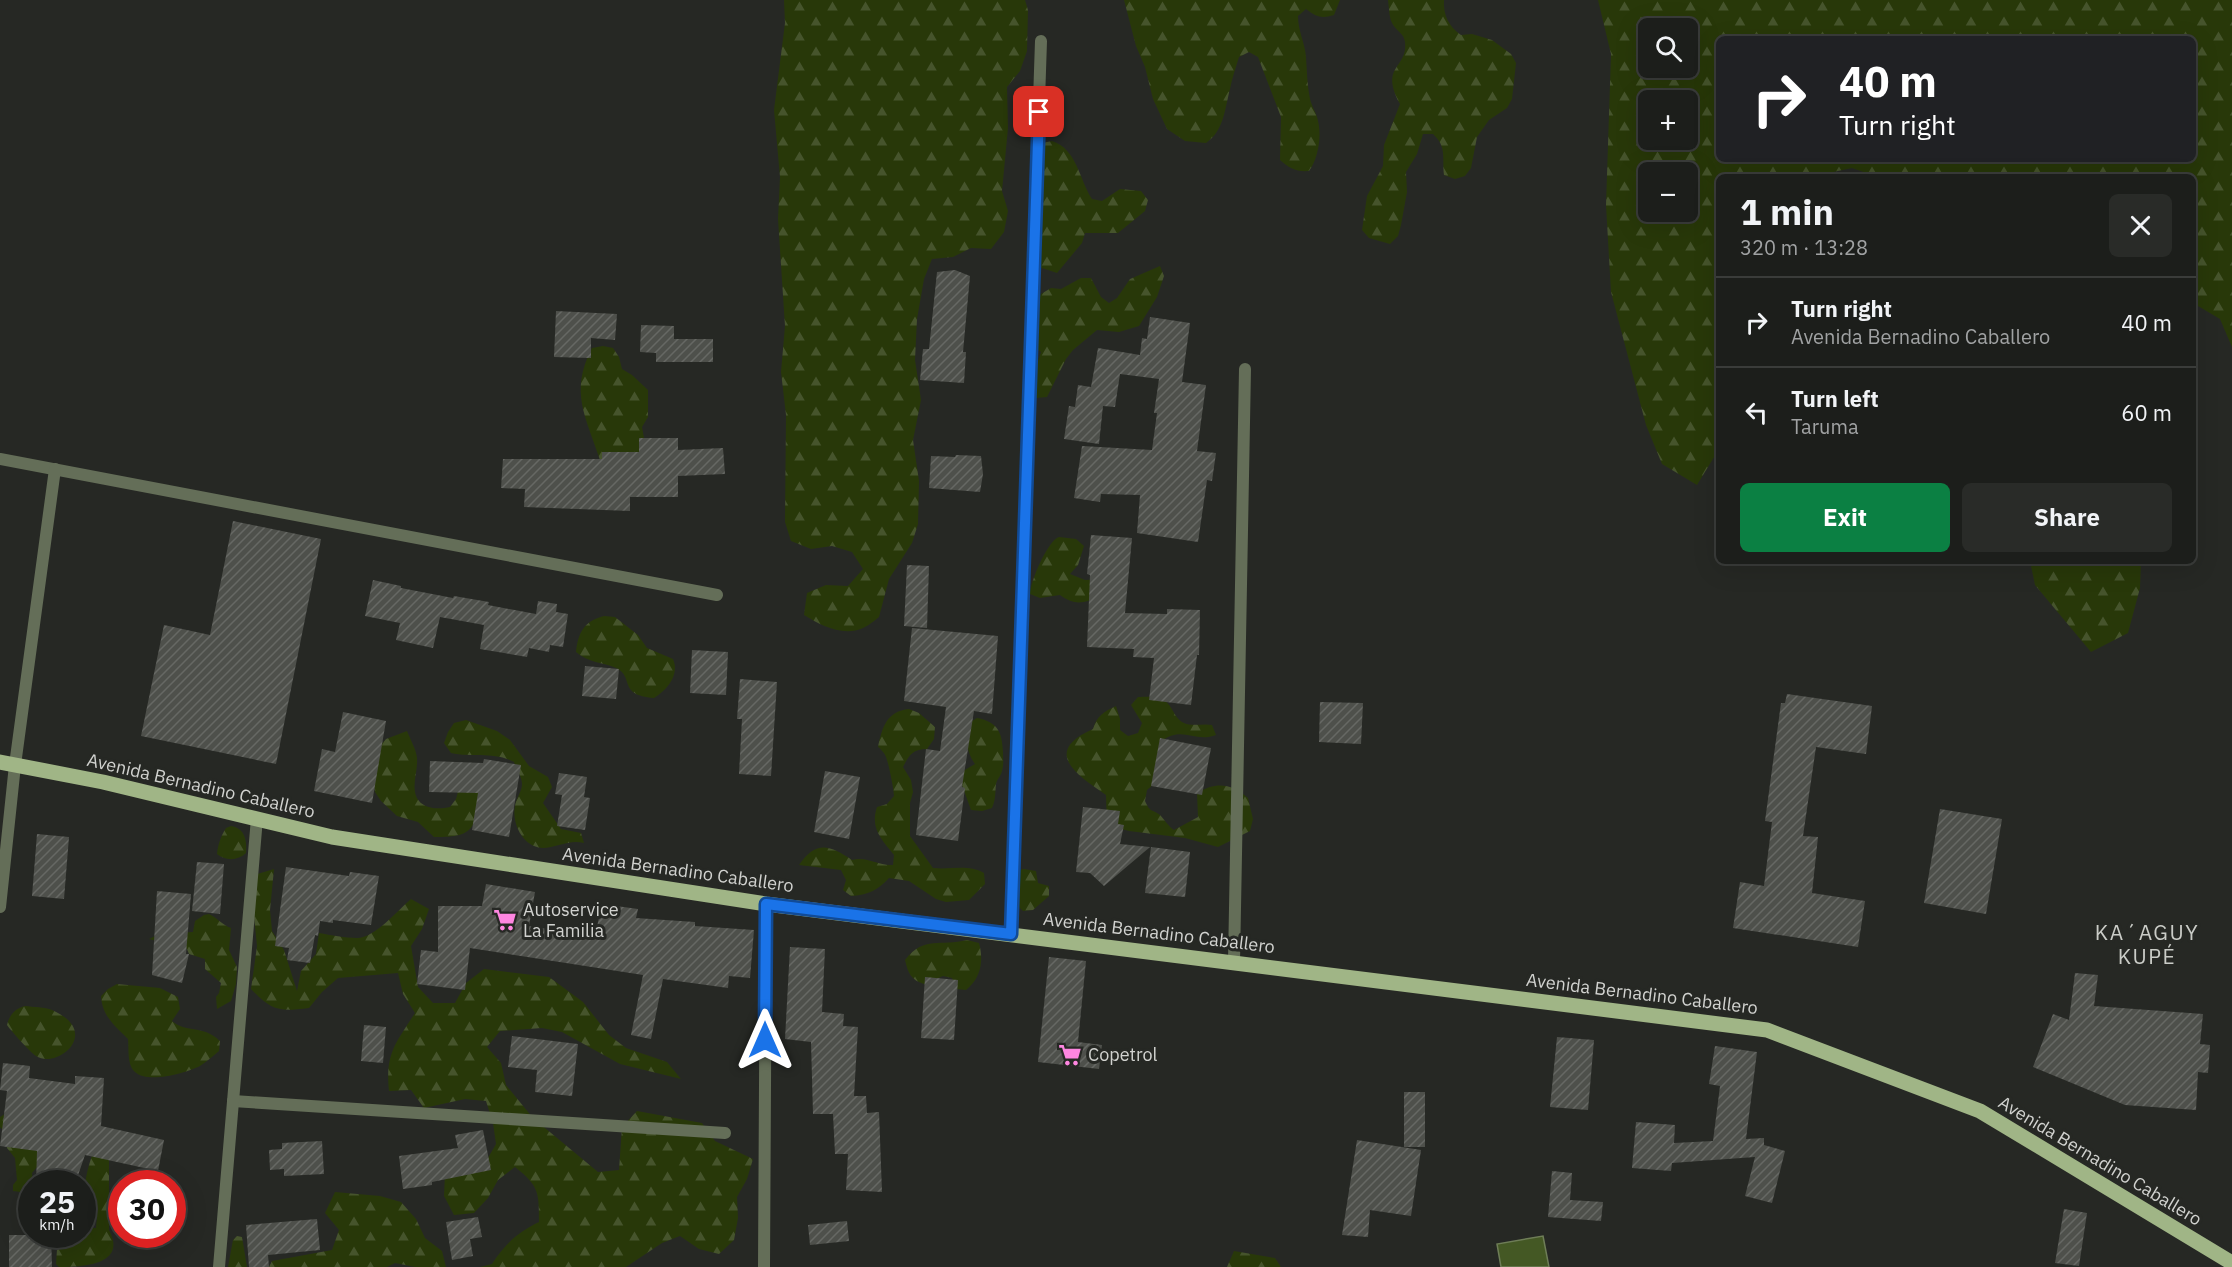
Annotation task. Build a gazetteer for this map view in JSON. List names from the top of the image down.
{
  "streets": {
    "main road": ["Avenida Bernadino Caballero"]
  },
  "districts": ["KA´AGUY KUPÉ"],
  "places": {
    "supermarket": ["Autoservice La Familia", "Copetrol"]
  },
  "page": {
    "map_buttons": ["+", "−"],
    "turn": ["40 m", "Turn right"],
    "heading": ["1 min", "320 m · 13:28"],
    "list": [
      {
        "name": "Turn right",
        "note": "Avenida Bernadino Caballero",
        "value": "40 m"
      },
      {
        "name": "Turn left",
        "note": "Taruma",
        "value": "60 m"
      }
    ],
    "buttons": ["Exit", "Share"],
    "speed": "25 km/h",
    "limit": "30"
  }
}
